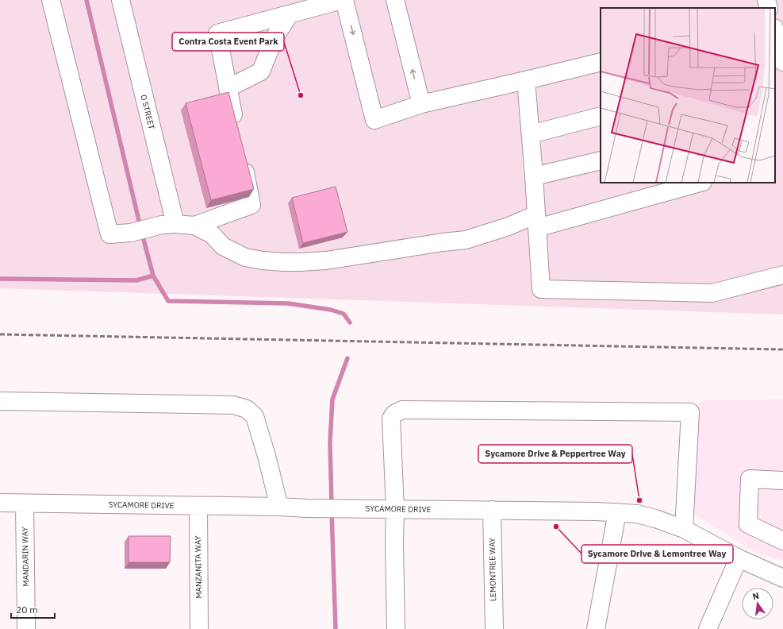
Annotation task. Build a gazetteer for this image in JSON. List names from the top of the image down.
{
  "streets": {
    "street": [
      "O STREET",
      "SYCAMORE DRIVE",
      "MANDARIN WAY",
      "MANZANITA WAY",
      "LEMONTREE WAY"
    ]
  },
  "crossings": [
    ["SYCAMORE DRIVE", "MANDARIN WAY"],
    ["SYCAMORE DRIVE", "MANZANITA WAY"],
    ["SYCAMORE DRIVE", "LEMONTREE WAY"]
  ],
  "places": ["Contra Costa Event Park", "Sycamore Drive & Peppertree Way", "Sycamore Drive & Lemontree Way"],
  "scale_bar": "20 m",
  "north": "top"
}
